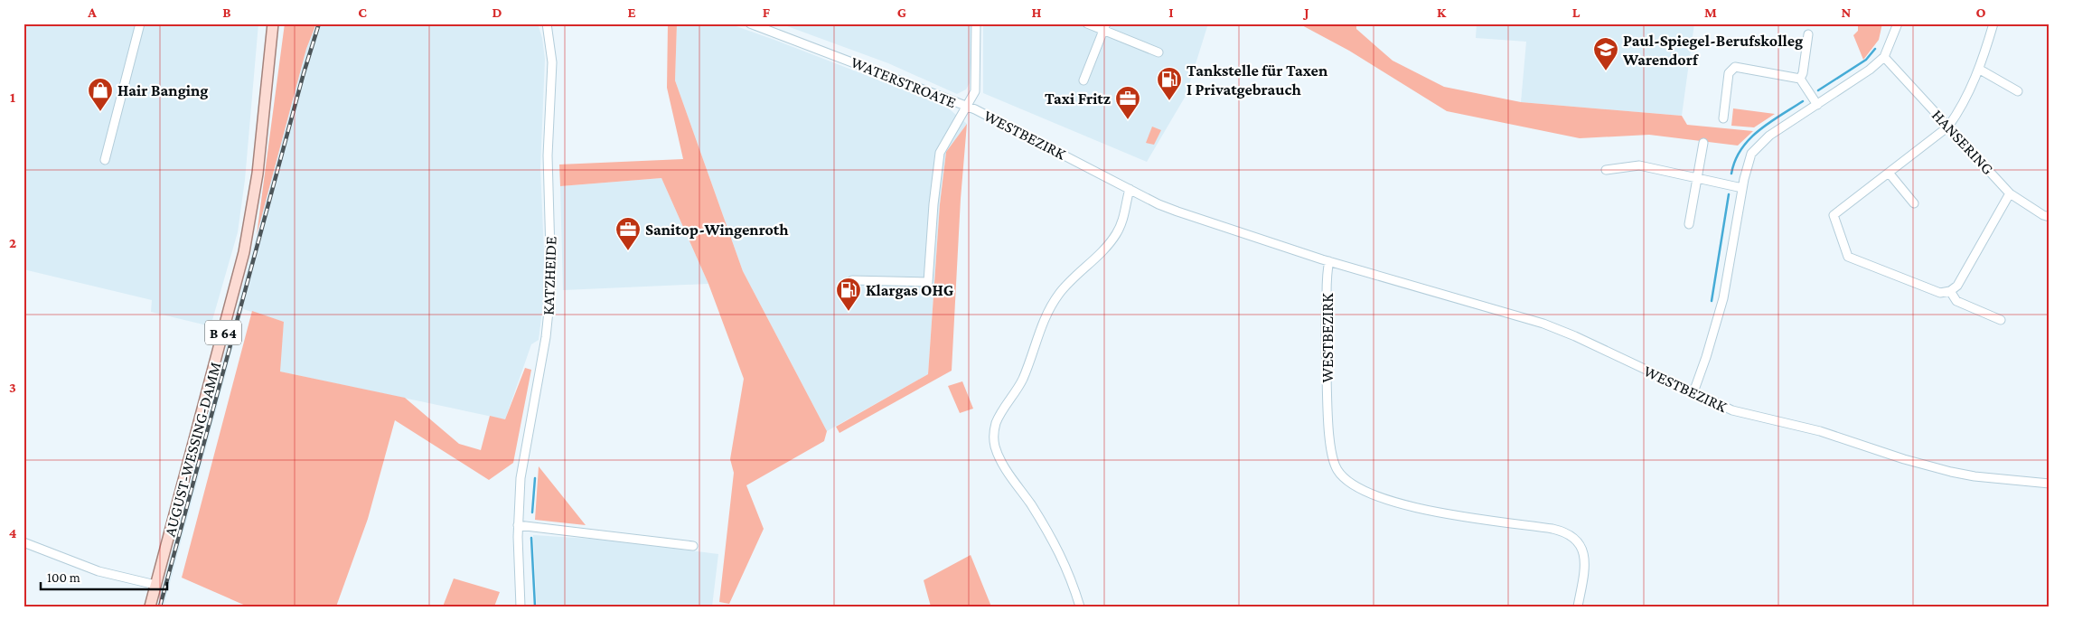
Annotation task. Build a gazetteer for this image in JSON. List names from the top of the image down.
{
  "streets": {
    "main road": ["B 64", "AUGUST-WESSING-DAMM"],
    "street": [
      "WATERSTROATE",
      "WESTBEZIRK",
      "HANSERING",
      "KATZHEIDE"
    ]
  },
  "crossings": [
    ["WATERSTROATE", "WESTBEZIRK"]
  ],
  "places": {
    "school or university": ["Paul-Spiegel-Berufskolleg Warendorf"],
    "fuel station": ["Tankstelle für Taxen I Privatgebrauch", "Klargas OHG"],
    "shop": ["Hair Banging"],
    "office": ["Taxi Fritz", "Sanitop-Wingenroth"]
  },
  "scale_bar": "100 m",
  "grid": {
    "columns": [
      "A",
      "B",
      "C",
      "D",
      "E",
      "F",
      "G",
      "H",
      "I",
      "J",
      "K",
      "L",
      "M",
      "N",
      "O"
    ],
    "rows": [
      "1",
      "2",
      "3",
      "4"
    ]
  }
}
